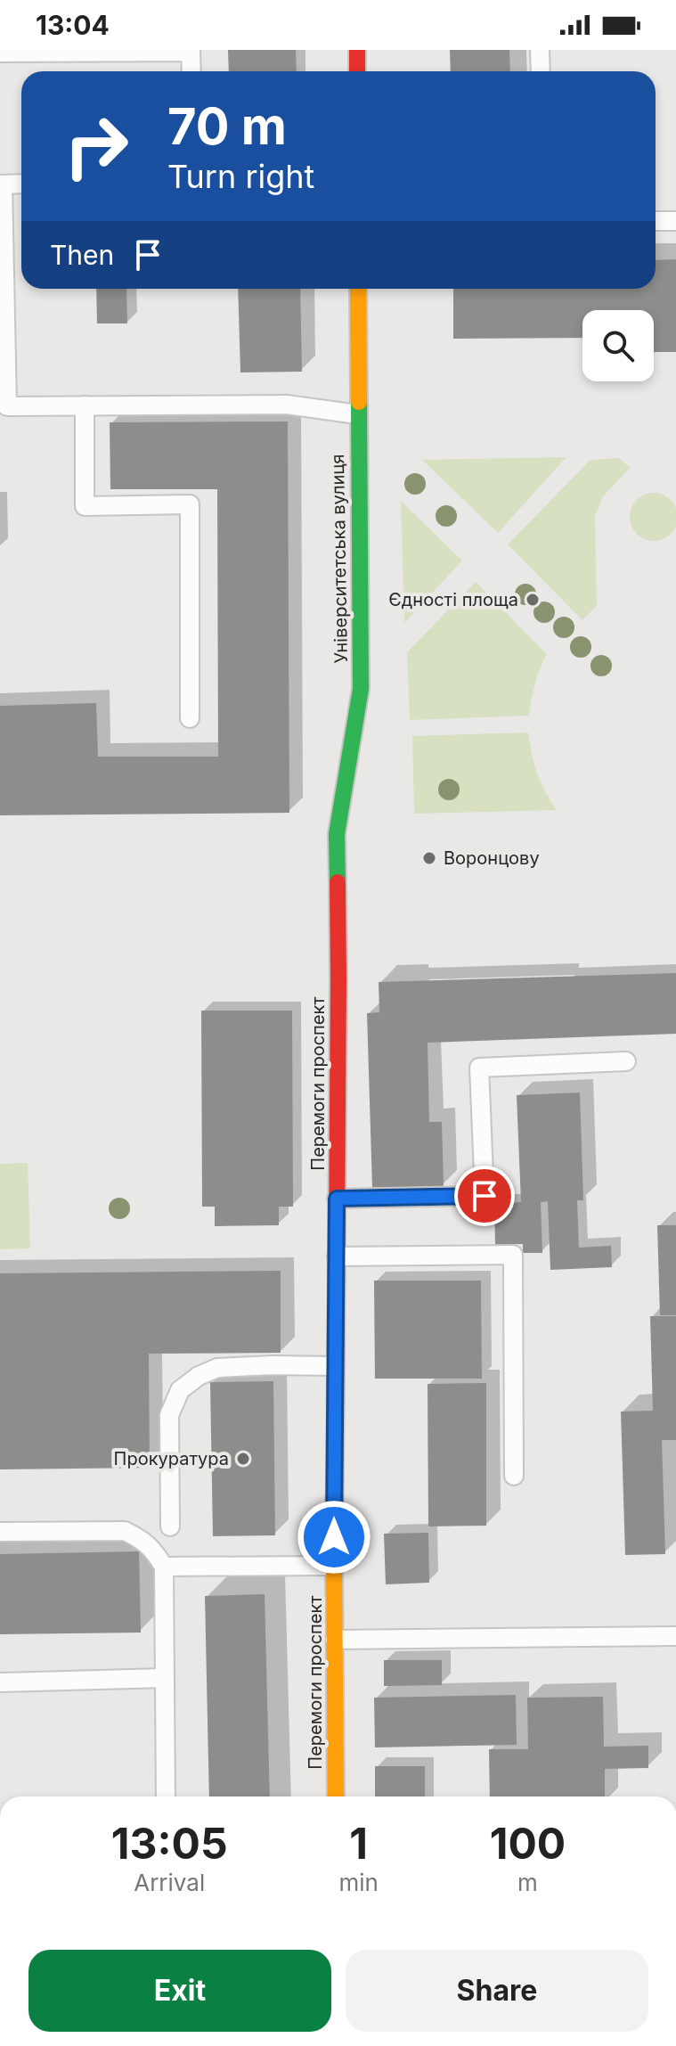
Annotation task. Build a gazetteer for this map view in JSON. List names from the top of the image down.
{
  "streets": {
    "street": ["Університетська вулиця", "Перемоги проспект"]
  },
  "crossings": [
    ["Університетська вулиця", "Перемоги проспект"]
  ],
  "places": ["Єдності площа", "Воронцову", "Прокуратура"],
  "page": {
    "status": "13:04",
    "turn": ["70 m", "Turn right"],
    "then": "Then",
    "eta": [
      "13:05",
      "Arrival",
      "1",
      "min",
      "100",
      "m"
    ],
    "buttons": ["Exit", "Share"]
  }
}
